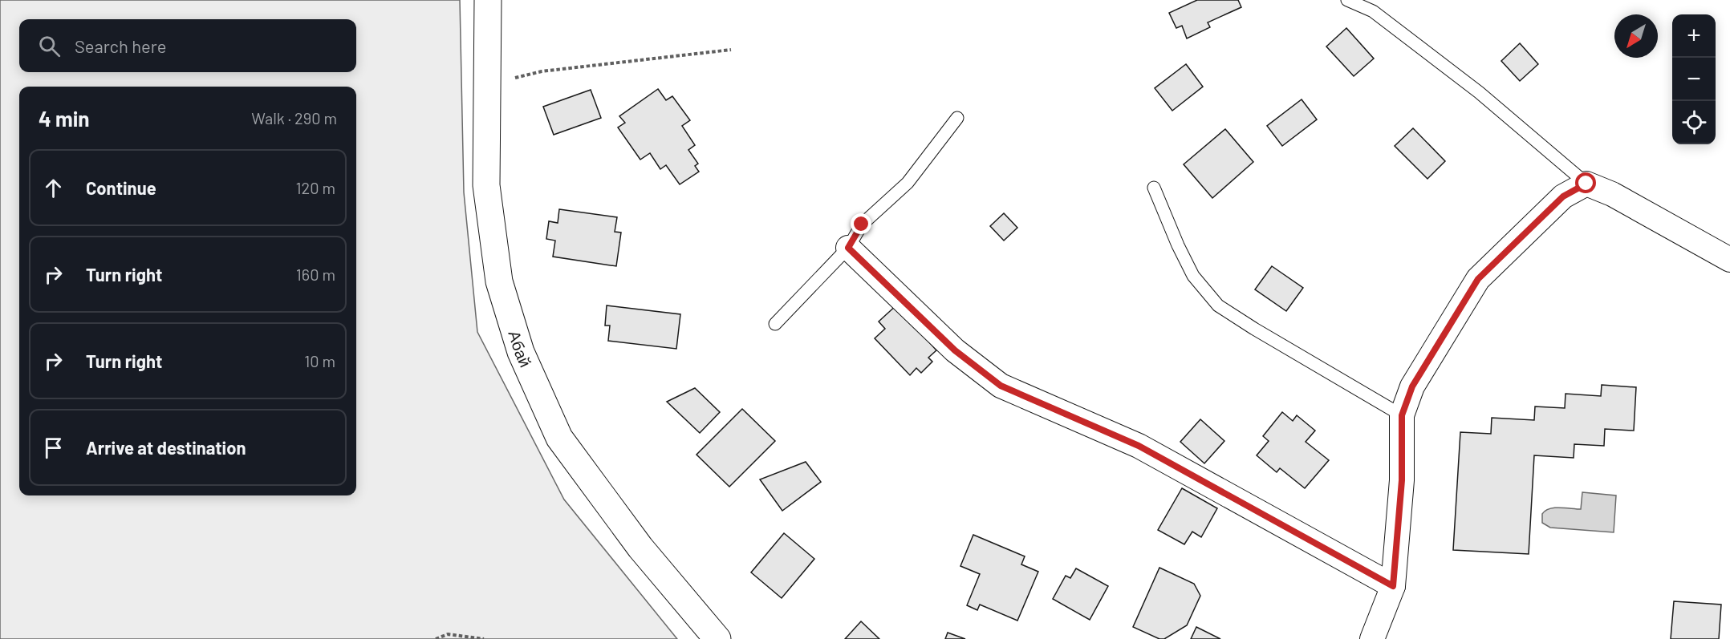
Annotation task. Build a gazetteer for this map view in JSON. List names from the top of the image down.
{
  "streets": {
    "street": ["Абай"]
  },
  "north": "bottom left",
  "page": {
    "map_buttons": ["+", "−"],
    "search": "Search here",
    "heading": ["4 min", "Walk · 290 m"],
    "list": [
      ["Continue", "120 m"],
      ["Turn right", "160 m"],
      ["Turn right", "10 m"],
      "Arrive at destination"
    ]
  }
}
